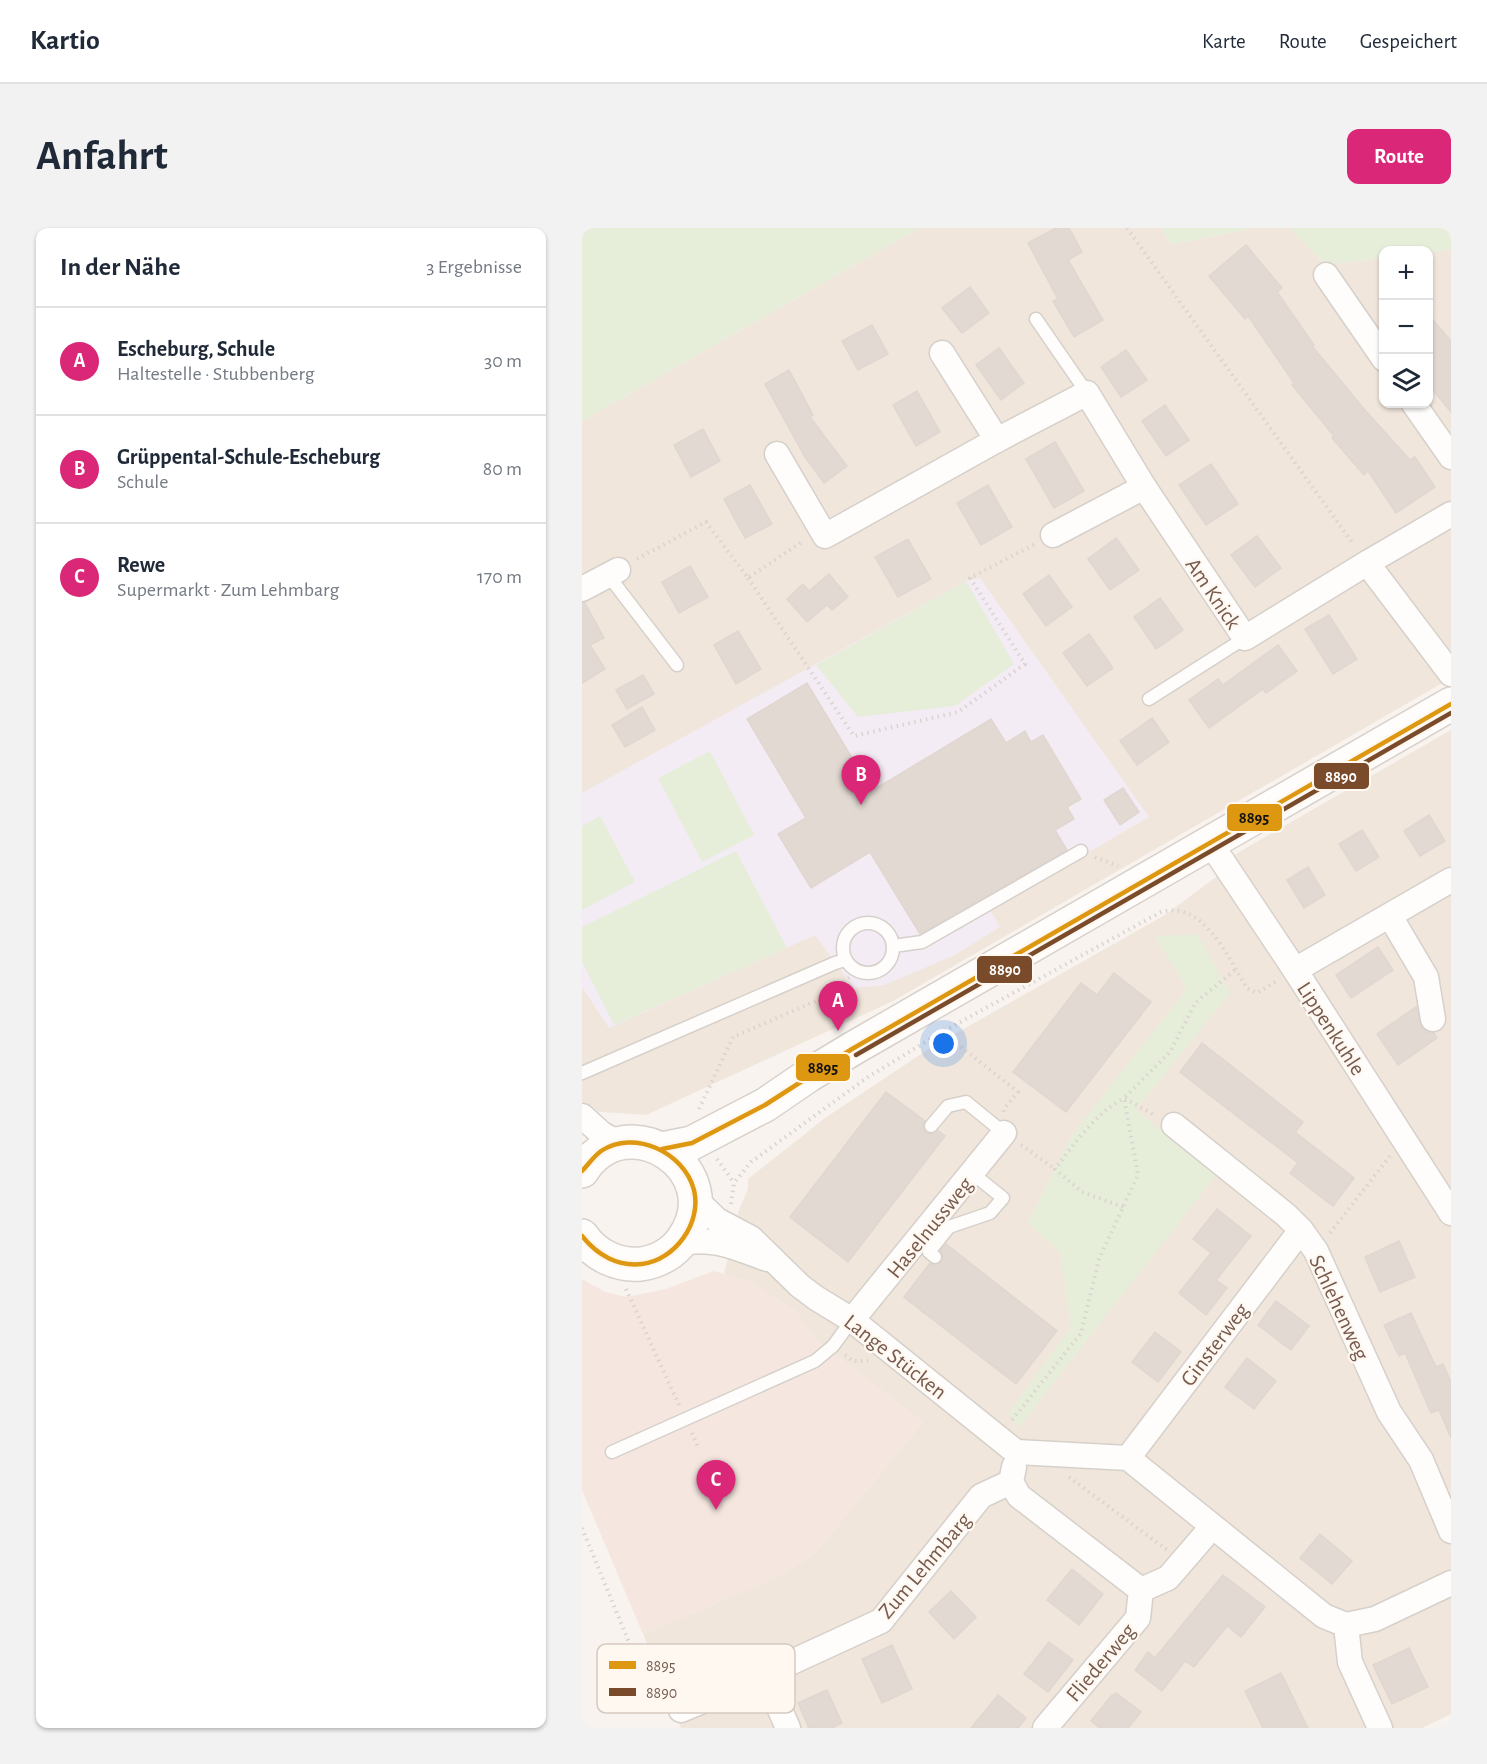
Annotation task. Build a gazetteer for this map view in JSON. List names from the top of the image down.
{
  "streets": {
    "street": [
      "Am Knick",
      "Lippenkuhle",
      "Haselnussweg",
      "Schlehenweg",
      "Ginsterweg",
      "Lange Stücken",
      "Zum Lehmbarg",
      "Fliederweg"
    ]
  },
  "crossings": [
    ["Haselnussweg", "Lange Stücken"],
    ["Schlehenweg", "Ginsterweg"]
  ],
  "lines": ["transit line 8895", "transit line 8890"],
  "legend": ["8895", "8890"],
  "page": {
    "header": "Kartio",
    "nav": ["Karte", "Route", "Gespeichert"],
    "buttons": "Route",
    "title": "Anfahrt",
    "heading": ["In der Nähe", "3 Ergebnisse"],
    "map_buttons": ["+", "−"],
    "list": [
      {
        "mark": "A",
        "name": "Escheburg, Schule",
        "note": "Haltestelle · Stubbenberg",
        "value": "30 m"
      },
      {
        "mark": "B",
        "name": "Grüppental-Schule-Escheburg",
        "note": "Schule",
        "value": "80 m"
      },
      {
        "mark": "C",
        "name": "Rewe",
        "note": "Supermarkt · Zum Lehmbarg",
        "value": "170 m"
      }
    ],
    "pins": ["B", "A", "C"]
  }
}
